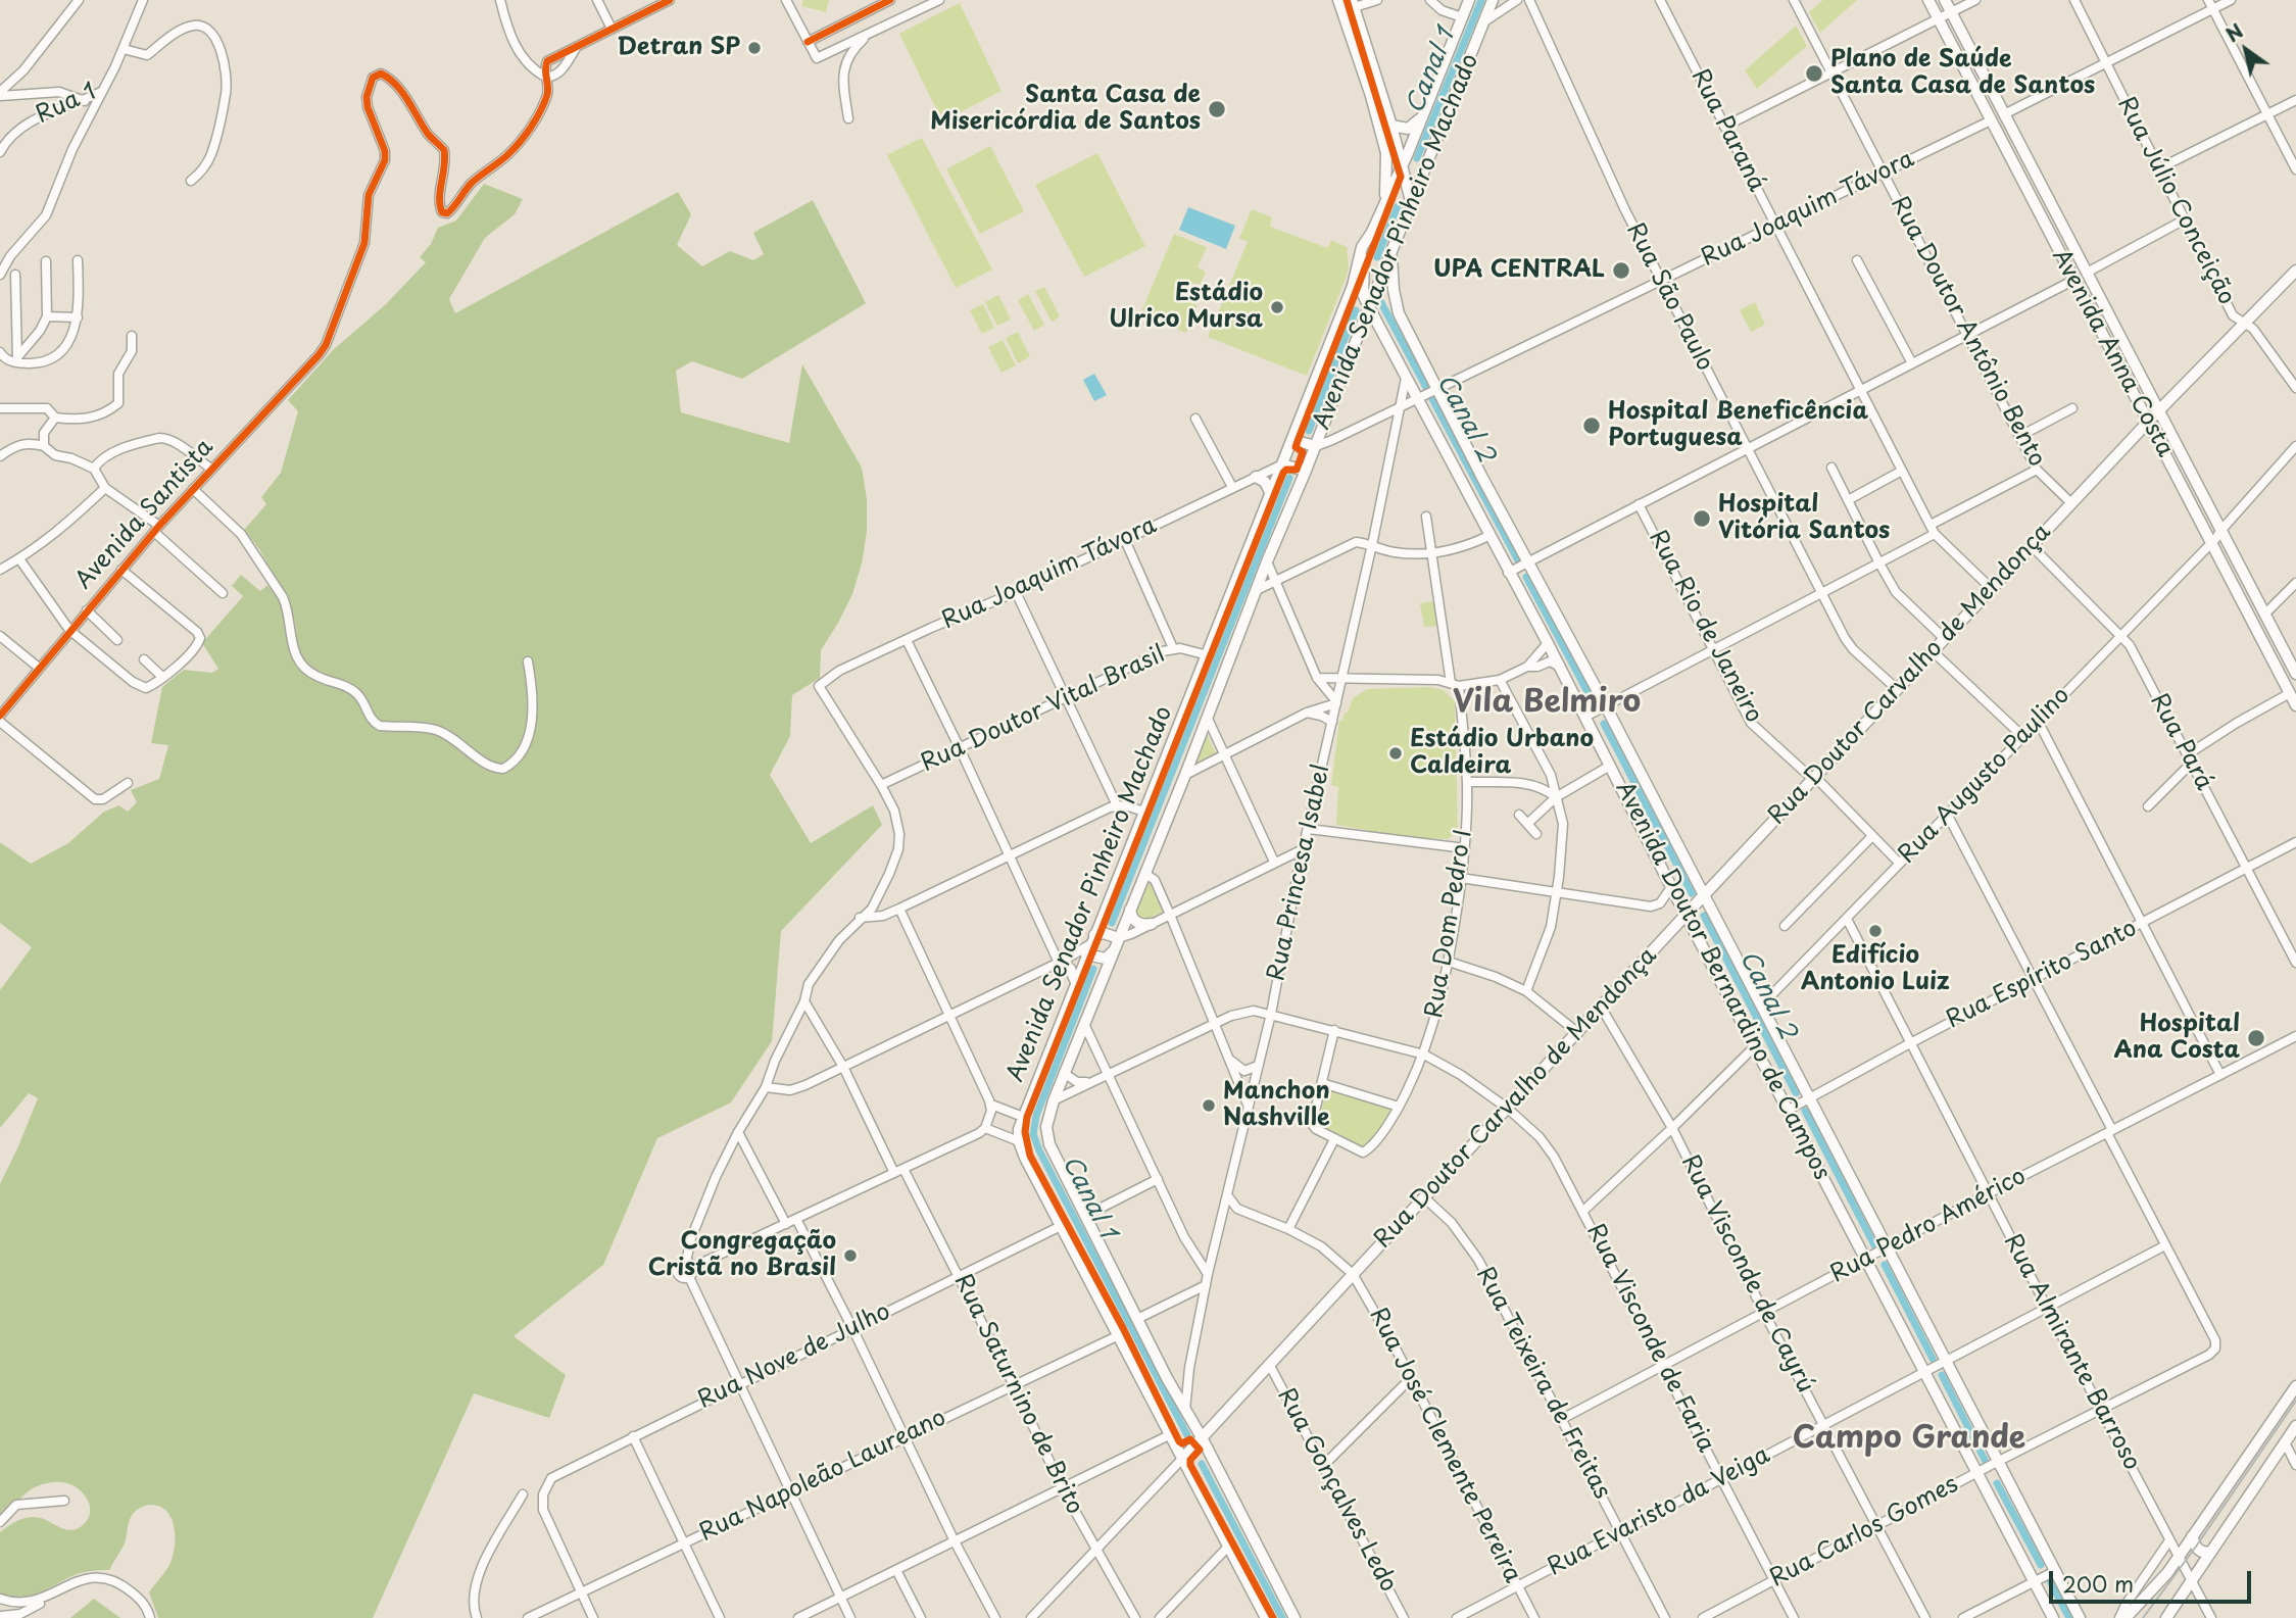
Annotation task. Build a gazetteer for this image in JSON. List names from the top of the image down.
{
  "streets": {
    "main road": [
      "Avenida Senador Pinheiro Machado",
      "Avenida Anna Costa",
      "Rua Doutor Carvalho de Mendonça",
      "Avenida Doutor Bernardino de Campos"
    ],
    "street": [
      "Rua 1",
      "Rua Paraná",
      "Rua Júlio Conceição",
      "Rua Joaquim Távora",
      "Rua São Paulo",
      "Rua Doutor Antônio Bento",
      "Avenida Santista",
      "Rua Rio de Janeiro",
      "Rua Doutor Vital Brasil",
      "Rua Pará",
      "Rua Augusto Paulino",
      "Rua Princesa Isabel",
      "Rua Dom Pedro I",
      "Rua Espírito Santo",
      "Rua Pedro Américo",
      "Rua Visconde de Cayrú",
      "Rua Visconde de Faria",
      "Rua Almirante Barroso",
      "Rua Nove de Julho",
      "Rua Teixeira de Freitas",
      "Rua Saturnino de Brito",
      "Rua José Clemente Pereira",
      "Rua Napoleão Laureano",
      "Rua Gonçalves Ledo",
      "Rua Evaristo da Veiga",
      "Rua Carlos Gomes"
    ]
  },
  "crossings": [
    ["Rua Paraná", "Rua Joaquim Távora"],
    ["Rua Paraná", "Rua Doutor Carvalho de Mendonça"],
    ["Rua Júlio Conceição", "Rua Doutor Carvalho de Mendonça"],
    ["Rua Joaquim Távora", "Avenida Senador Pinheiro Machado"],
    ["Rua Joaquim Távora", "Rua São Paulo"],
    ["Rua Joaquim Távora", "Rua Doutor Antônio Bento"],
    ["Rua Joaquim Távora", "Avenida Anna Costa"],
    ["Rua Joaquim Távora", "Rua Doutor Vital Brasil"],
    ["Rua Joaquim Távora", "Rua Princesa Isabel"],
    ["Rua Joaquim Távora", "Avenida Doutor Bernardino de Campos"],
    ["Avenida Senador Pinheiro Machado", "Rua Doutor Carvalho de Mendonça"],
    ["Avenida Senador Pinheiro Machado", "Rua Doutor Vital Brasil"],
    ["Avenida Senador Pinheiro Machado", "Rua Princesa Isabel"],
    ["Avenida Senador Pinheiro Machado", "Avenida Doutor Bernardino de Campos"],
    ["Avenida Senador Pinheiro Machado", "Rua Visconde de Faria"],
    ["Rua São Paulo", "Rua Doutor Carvalho de Mendonça"],
    ["Rua Doutor Antônio Bento", "Rua Doutor Carvalho de Mendonça"],
    ["Avenida Anna Costa", "Rua Doutor Carvalho de Mendonça"],
    ["Avenida Anna Costa", "Rua Augusto Paulino"],
    ["Rua Rio de Janeiro", "Rua Doutor Carvalho de Mendonça"],
    ["Rua Rio de Janeiro", "Rua Augusto Paulino"],
    ["Rua Doutor Carvalho de Mendonça", "Rua Pará"],
    ["Rua Doutor Carvalho de Mendonça", "Avenida Doutor Bernardino de Campos"],
    ["Rua Doutor Carvalho de Mendonça", "Rua Visconde de Cayrú"],
    ["Rua Doutor Carvalho de Mendonça", "Rua Visconde de Faria"],
    ["Rua Doutor Carvalho de Mendonça", "Rua Teixeira de Freitas"],
    ["Rua Doutor Carvalho de Mendonça", "Rua José Clemente Pereira"],
    ["Rua Doutor Carvalho de Mendonça", "Rua Gonçalves Ledo"],
    ["Rua Pará", "Rua Augusto Paulino"],
    ["Rua Pará", "Rua Espírito Santo"],
    ["Rua Augusto Paulino", "Avenida Doutor Bernardino de Campos"],
    ["Rua Augusto Paulino", "Rua Almirante Barroso"],
    ["Rua Princesa Isabel", "Avenida Doutor Bernardino de Campos"],
    ["Rua Princesa Isabel", "Rua Visconde de Faria"],
    ["Rua Dom Pedro I", "Rua Visconde de Faria"],
    ["Rua Espírito Santo", "Avenida Doutor Bernardino de Campos"],
    ["Rua Espírito Santo", "Rua Almirante Barroso"],
    ["Avenida Doutor Bernardino de Campos", "Rua Pedro Américo"],
    ["Avenida Doutor Bernardino de Campos", "Rua Evaristo da Veiga"],
    ["Avenida Doutor Bernardino de Campos", "Rua Carlos Gomes"],
    ["Rua Pedro Américo", "Rua Visconde de Cayrú"],
    ["Rua Pedro Américo", "Rua Visconde de Faria"],
    ["Rua Pedro Américo", "Rua Almirante Barroso"],
    ["Rua Pedro Américo", "Rua Teixeira de Freitas"],
    ["Rua Visconde de Cayrú", "Rua Evaristo da Veiga"],
    ["Rua Visconde de Cayrú", "Rua Carlos Gomes"],
    ["Rua Visconde de Faria", "Rua Evaristo da Veiga"],
    ["Rua Visconde de Faria", "Rua Carlos Gomes"],
    ["Rua Almirante Barroso", "Rua Evaristo da Veiga"],
    ["Rua Almirante Barroso", "Rua Carlos Gomes"],
    ["Rua Nove de Julho", "Rua Saturnino de Brito"],
    ["Rua Nove de Julho", "Rua Napoleão Laureano"],
    ["Rua Teixeira de Freitas", "Rua Evaristo da Veiga"],
    ["Rua Saturnino de Brito", "Rua Napoleão Laureano"],
    ["Rua José Clemente Pereira", "Rua Evaristo da Veiga"],
    ["Rua Evaristo da Veiga", "Rua Carlos Gomes"]
  ],
  "districts": ["Vila Belmiro", "Campo Grande"],
  "water": ["Canal 1", "Canal 2"],
  "places": [
    "Detran SP",
    "Plano de Saúde Santa Casa de Santos",
    "Santa Casa de Misericórdia de Santos",
    "UPA CENTRAL",
    "Estádio Ulrico Mursa",
    "Hospital Beneficência Portuguesa",
    "Hospital Vitória Santos",
    "Estádio Urbano Caldeira",
    "Edifício Antonio Luiz",
    "Hospital Ana Costa",
    "Manchon Nashville",
    "Congregação Cristã no Brasil"
  ],
  "scale_bar": "200 m",
  "north": "top left"
}
